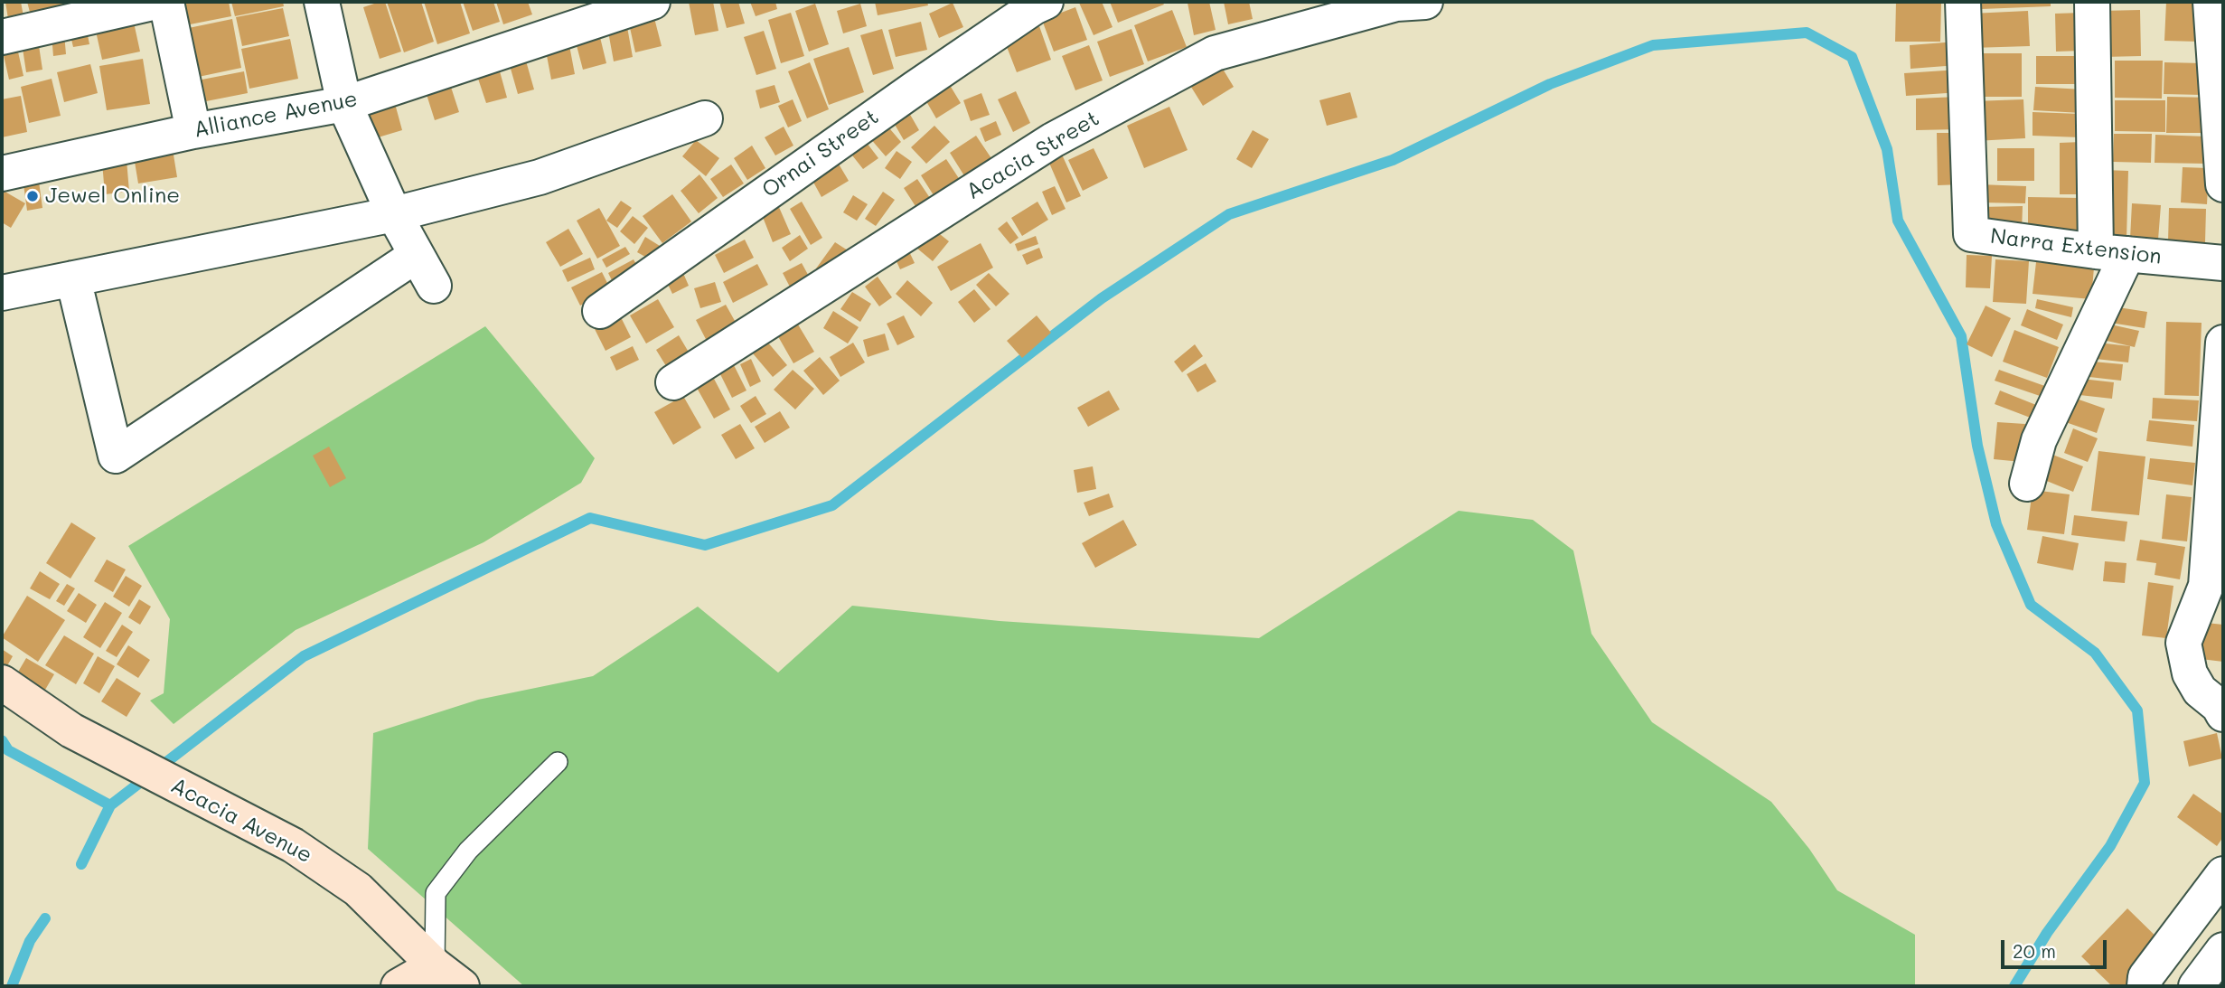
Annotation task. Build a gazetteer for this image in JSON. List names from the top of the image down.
{
  "streets": {
    "street": [
      "Alliance Avenue",
      "Ornai Street",
      "Acacia Street",
      "Narra Extension",
      "Acacia Avenue"
    ]
  },
  "places": ["Jewel Online"],
  "scale_bar": "20 m"
}
